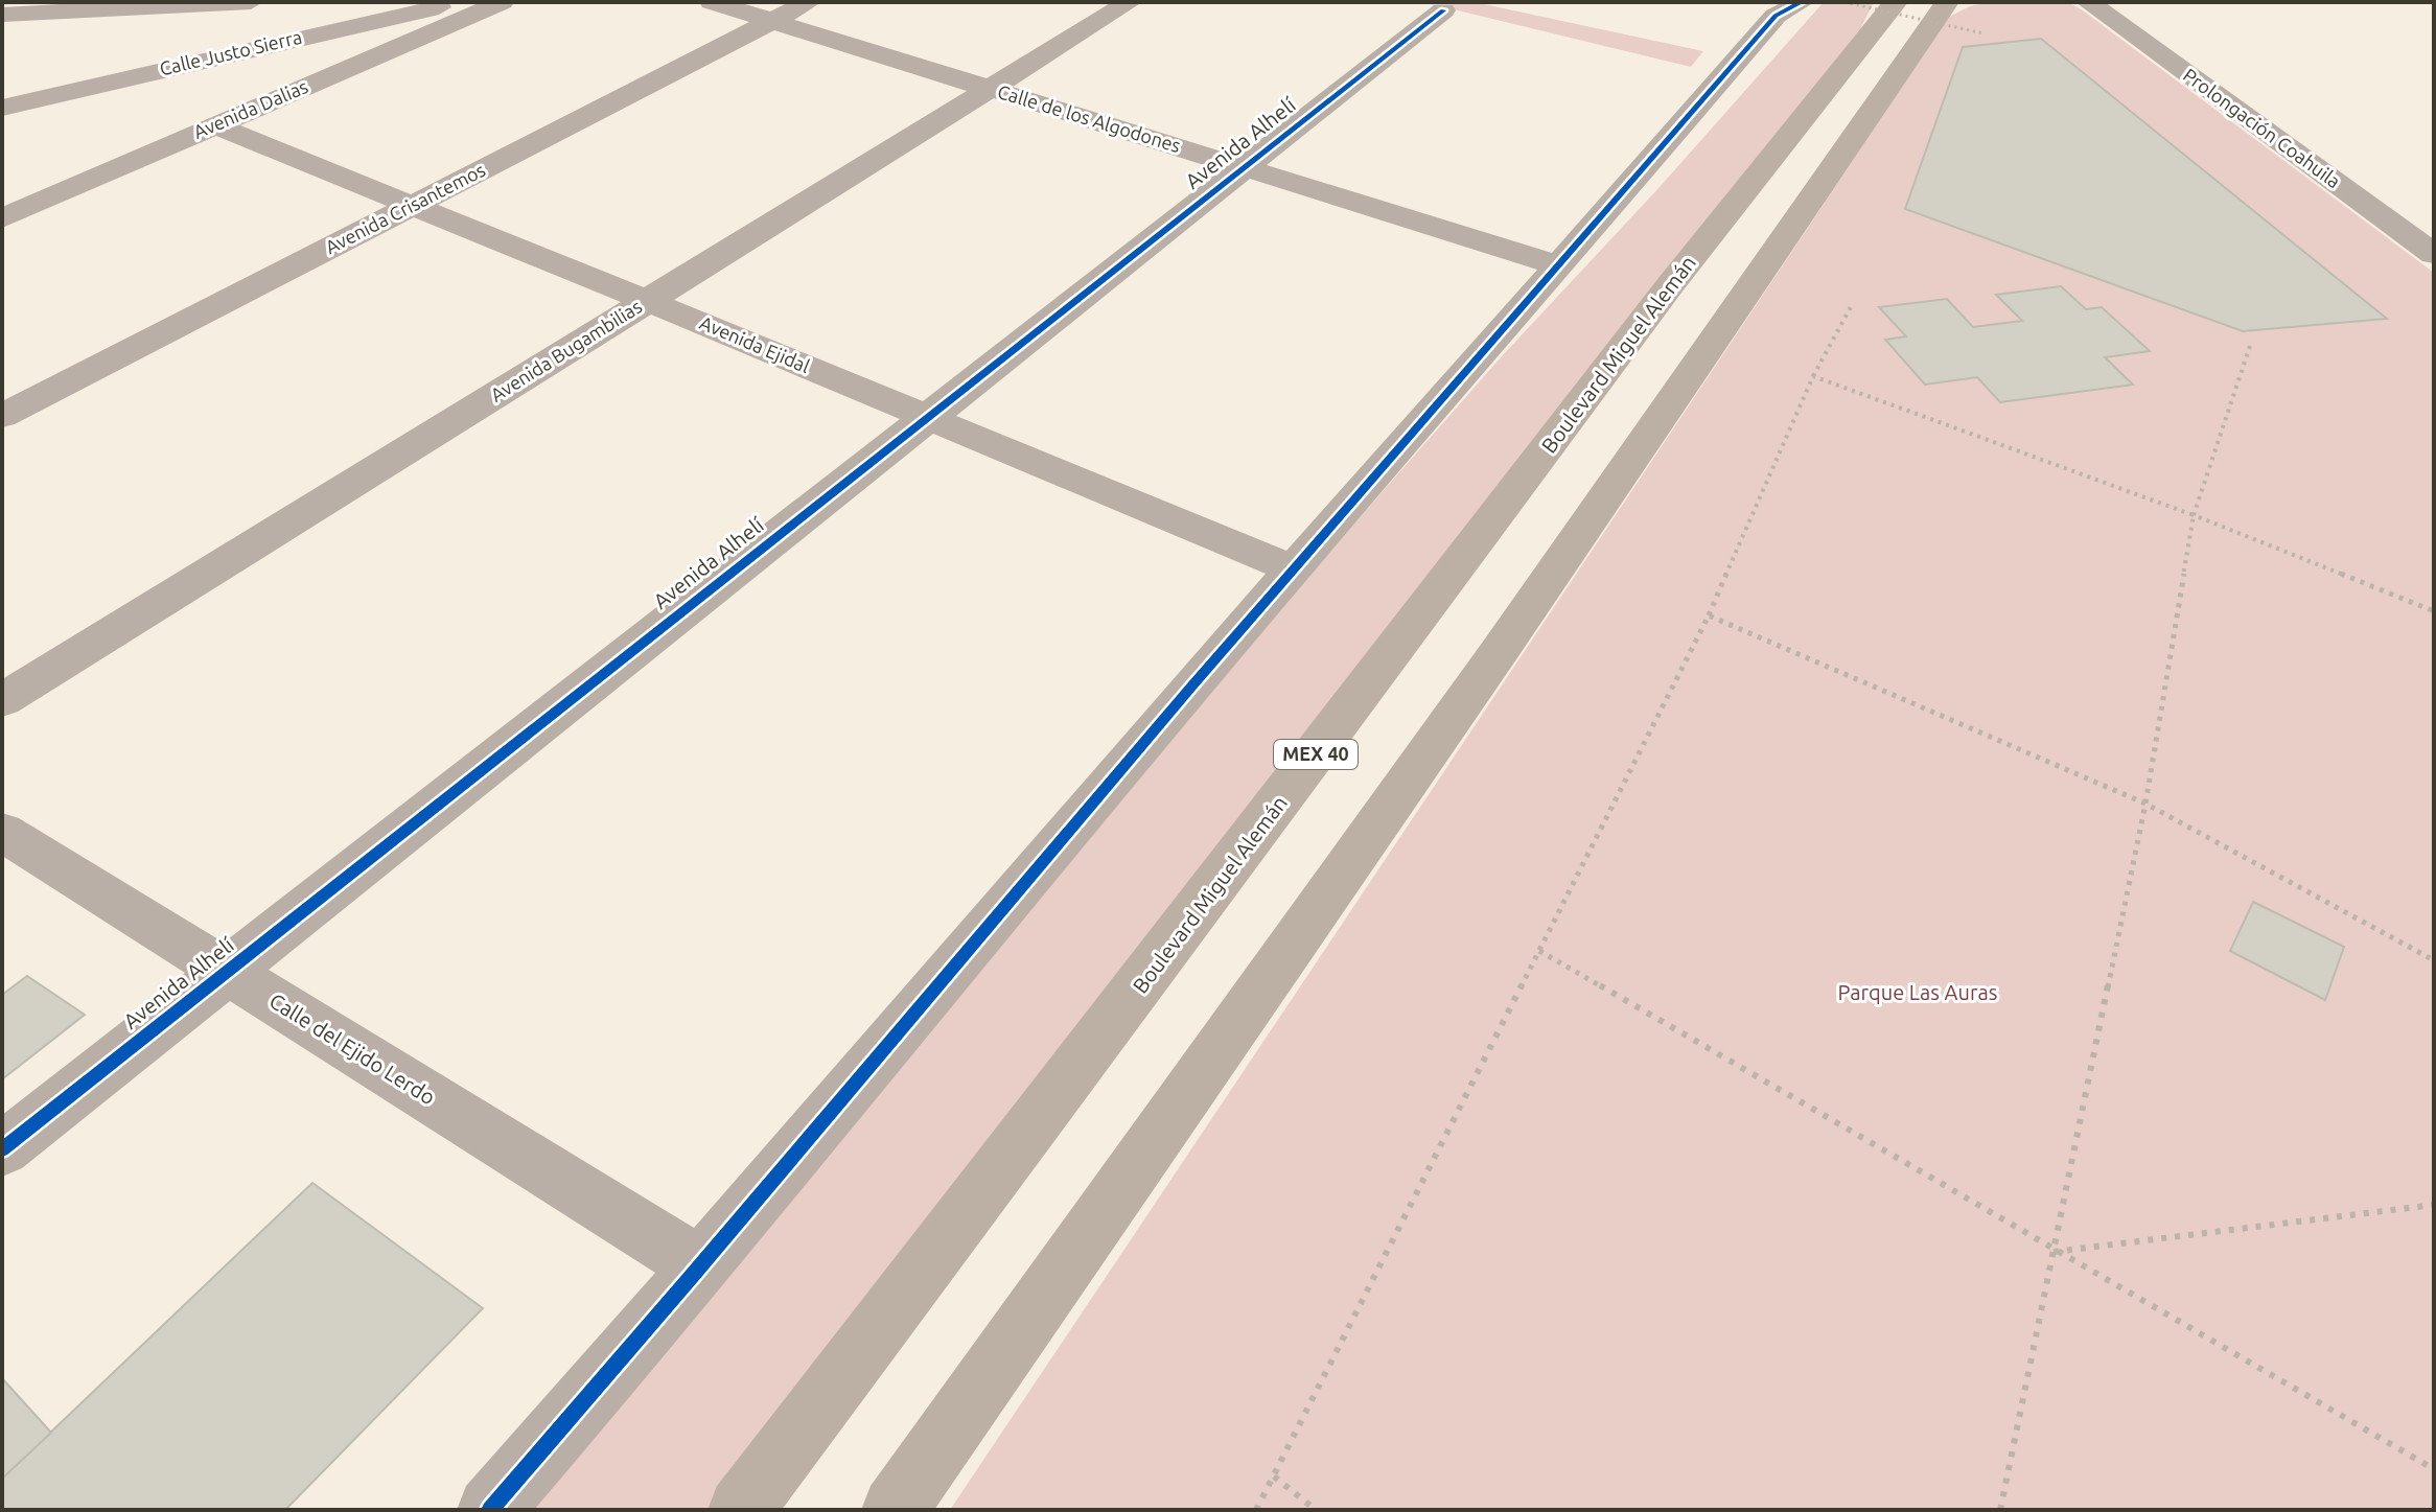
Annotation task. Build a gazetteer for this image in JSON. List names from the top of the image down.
{
  "streets": {
    "main road": ["Boulevard Miguel Alemán", "MEX 40"],
    "street": [
      "Calle Justo Sierra",
      "Avenida Dalias",
      "Calle de los Algodones",
      "Prolongación Coahuila",
      "Avenida Alhelí",
      "Avenida Crisantemos",
      "Avenida Ejidal",
      "Avenida Bugambilias",
      "Calle del Ejido Lerdo"
    ]
  },
  "crossings": [
    ["Avenida Dalias", "Avenida Ejidal"],
    ["Calle de los Algodones", "Avenida Alhelí"],
    ["Calle de los Algodones", "Avenida Crisantemos"],
    ["Calle de los Algodones", "Avenida Bugambilias"],
    ["Avenida Alhelí", "Avenida Ejidal"],
    ["Avenida Alhelí", "Calle del Ejido Lerdo"],
    ["Avenida Crisantemos", "Avenida Ejidal"],
    ["Avenida Ejidal", "Avenida Bugambilias"]
  ],
  "parks": ["Parque Las Auras"]
}
